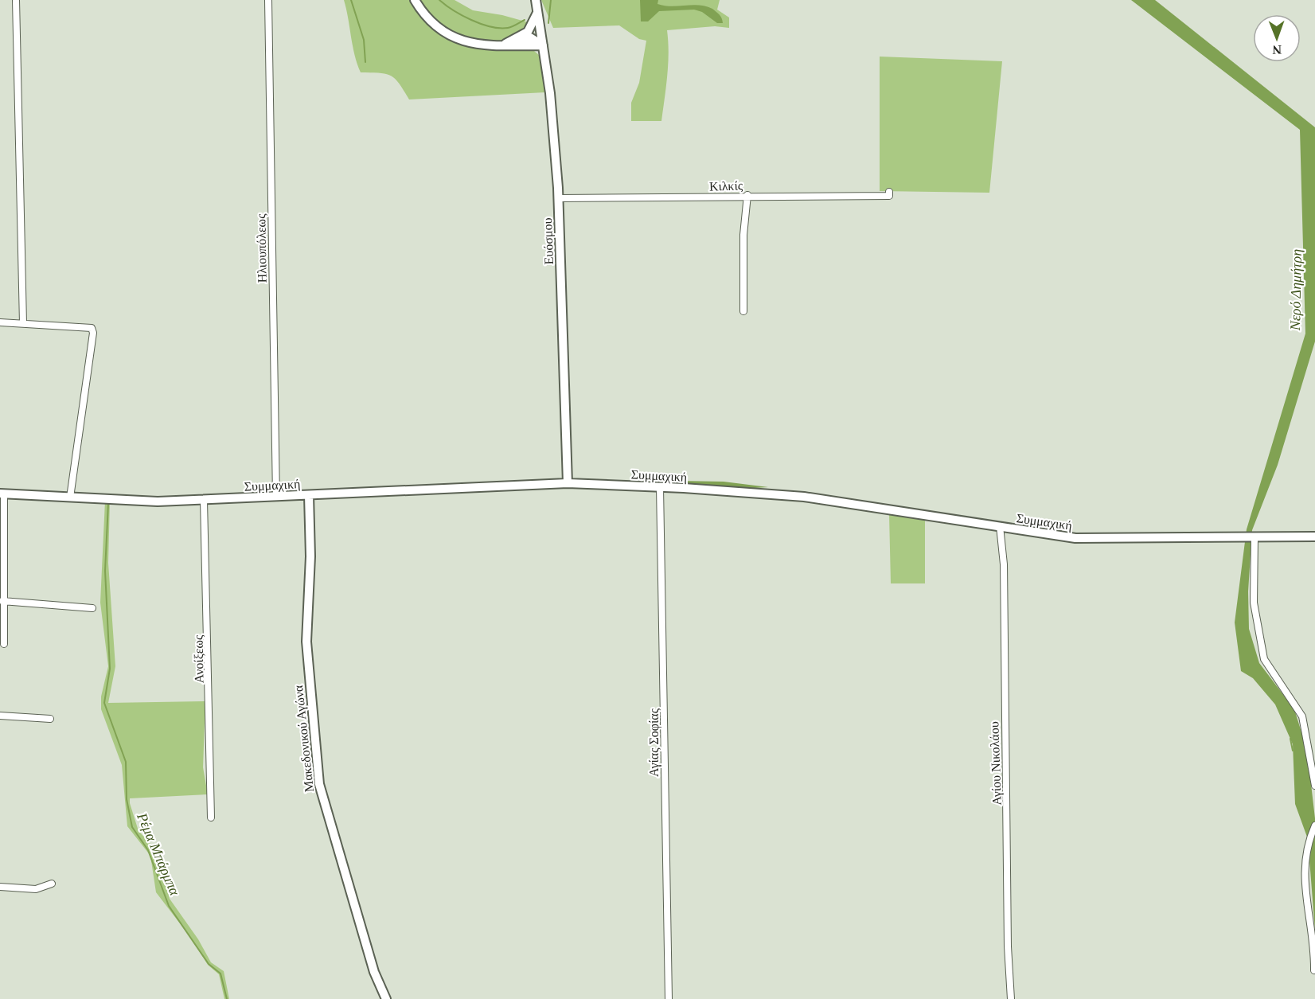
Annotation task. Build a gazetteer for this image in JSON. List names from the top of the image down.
{
  "streets": {
    "street": [
      "Κιλκίς",
      "Ευόσμου",
      "Ηλιουπόλεως",
      "Συμμαχική",
      "Ανοίξεως",
      "Μακεδονικού Αγώνα",
      "Αγίας Σοφίας",
      "Αγίου Νικολάου"
    ]
  },
  "crossings": [
    ["Κιλκίς", "Ευόσμου"],
    ["Ευόσμου", "Συμμαχική"],
    ["Ηλιουπόλεως", "Συμμαχική"],
    ["Συμμαχική", "Ανοίξεως"],
    ["Συμμαχική", "Μακεδονικού Αγώνα"],
    ["Συμμαχική", "Αγίας Σοφίας"],
    ["Συμμαχική", "Αγίου Νικολάου"]
  ],
  "water": ["Νερό Δημήτρη", "Ρέμα Μπάρμπα"],
  "north": "bottom"
}
